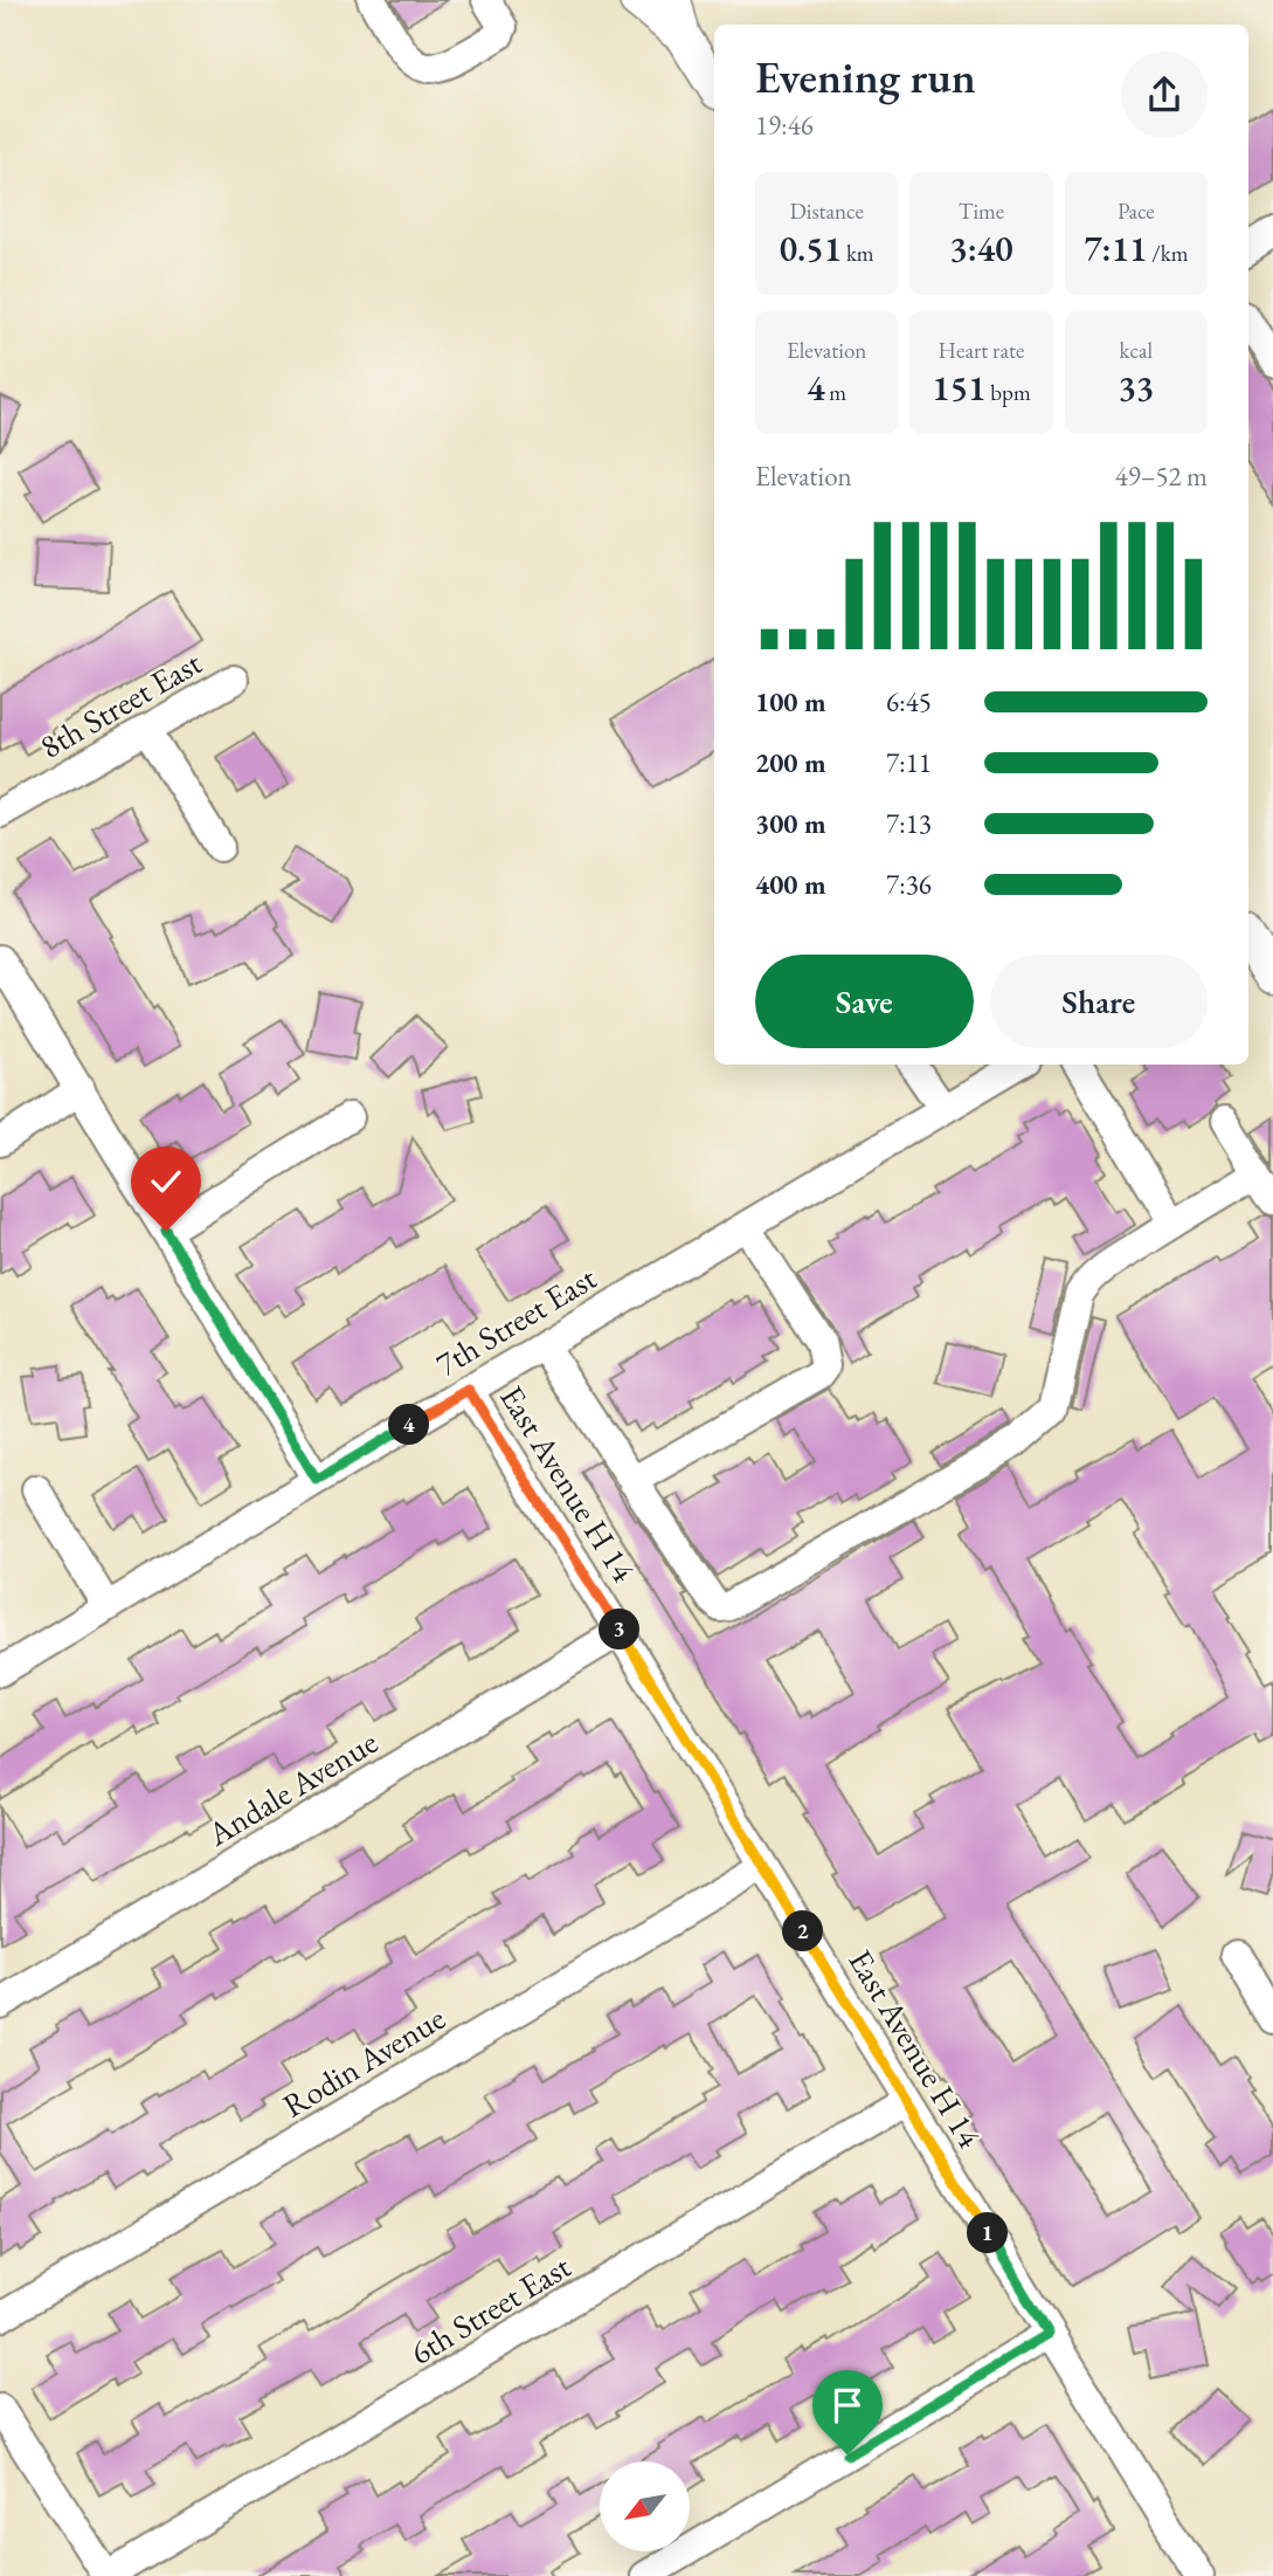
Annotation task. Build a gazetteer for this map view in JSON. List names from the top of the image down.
{
  "streets": {
    "street": [
      "8th Street East",
      "7th Street East",
      "East Avenue H 14",
      "Andale Avenue",
      "Rodin Avenue",
      "6th Street East"
    ]
  },
  "crossings": [
    ["7th Street East", "East Avenue H 14"],
    ["East Avenue H 14", "Andale Avenue"],
    ["East Avenue H 14", "Rodin Avenue"],
    ["East Avenue H 14", "6th Street East"]
  ],
  "north": "bottom left",
  "page": {
    "heading": ["Evening run", "19:46"],
    "stats": [
      ["Distance", "0.51 km"],
      ["Time", "3:40"],
      ["Pace", "7:11 /km"],
      ["Elevation", "4 m"],
      ["Heart rate", "151 bpm"],
      ["kcal", "33"]
    ],
    "chart": ["Elevation", "49–52 m"],
    "list": [
      {
        "name": "100 m",
        "note": "6:45"
      },
      {
        "name": "200 m",
        "note": "7:11"
      },
      {
        "name": "300 m",
        "note": "7:13"
      },
      {
        "name": "400 m",
        "note": "7:36"
      }
    ],
    "buttons": ["Save", "Share"],
    "pins": [
      "4",
      "3",
      "2",
      "1"
    ]
  }
}
